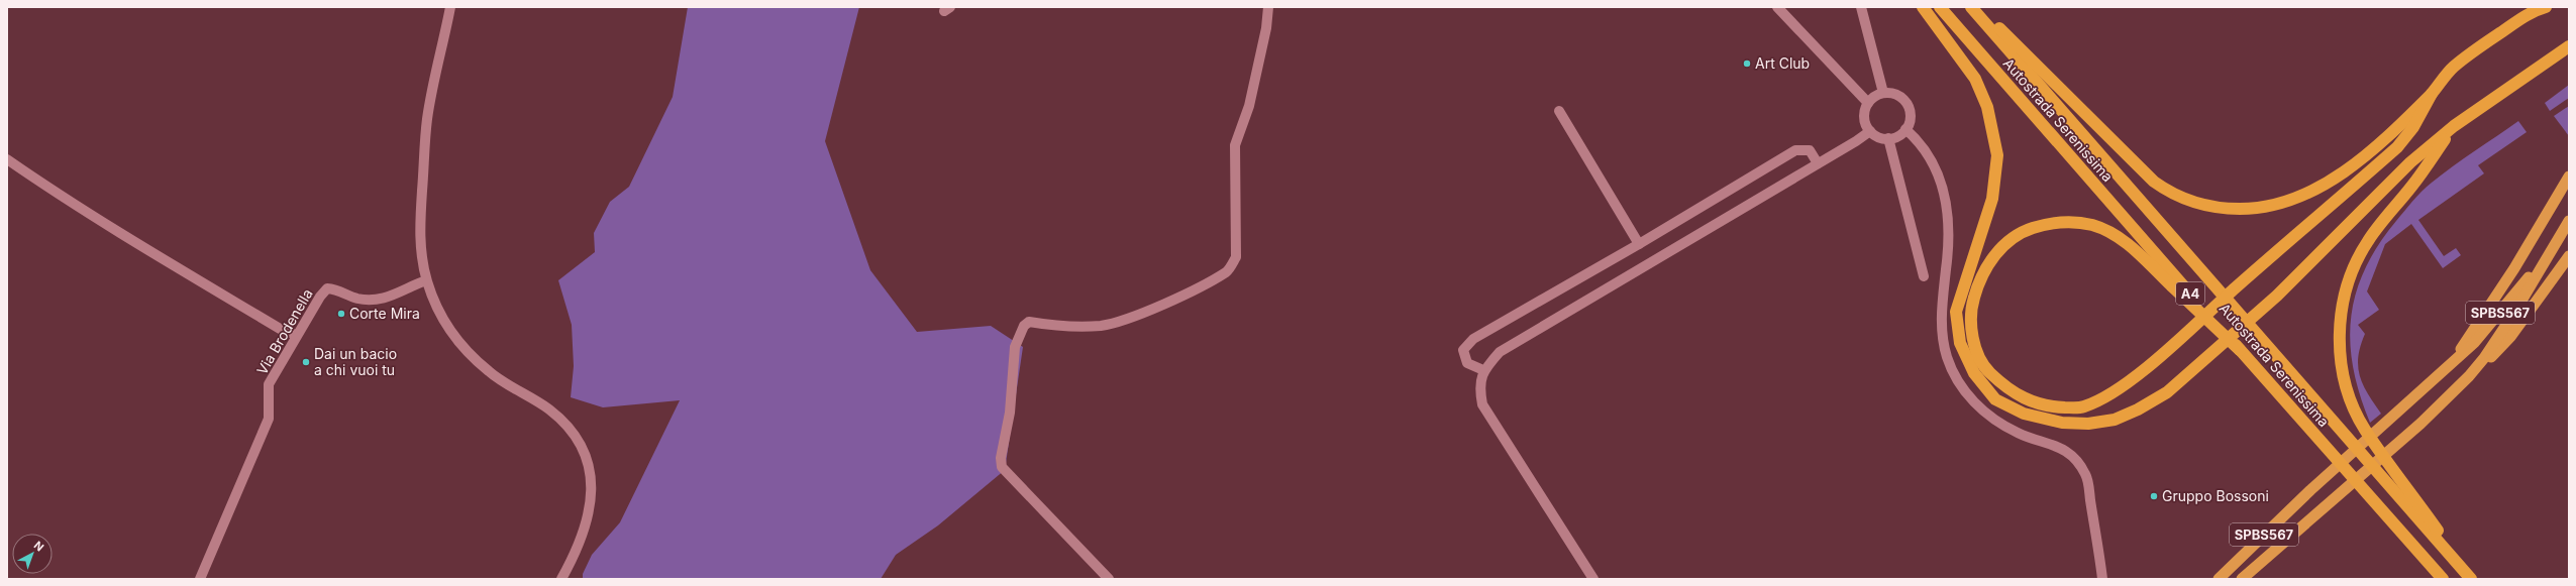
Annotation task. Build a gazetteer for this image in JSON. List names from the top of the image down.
{
  "streets": {
    "highway": ["Autostrada Serenissima", "A4", "SPBS567"],
    "street": ["Via Brodenella"]
  },
  "places": [
    "Art Club",
    "Corte Mira",
    "Dai un bacio a chi vuoi tu",
    "Gruppo Bossoni"
  ],
  "north": "top right"
}
